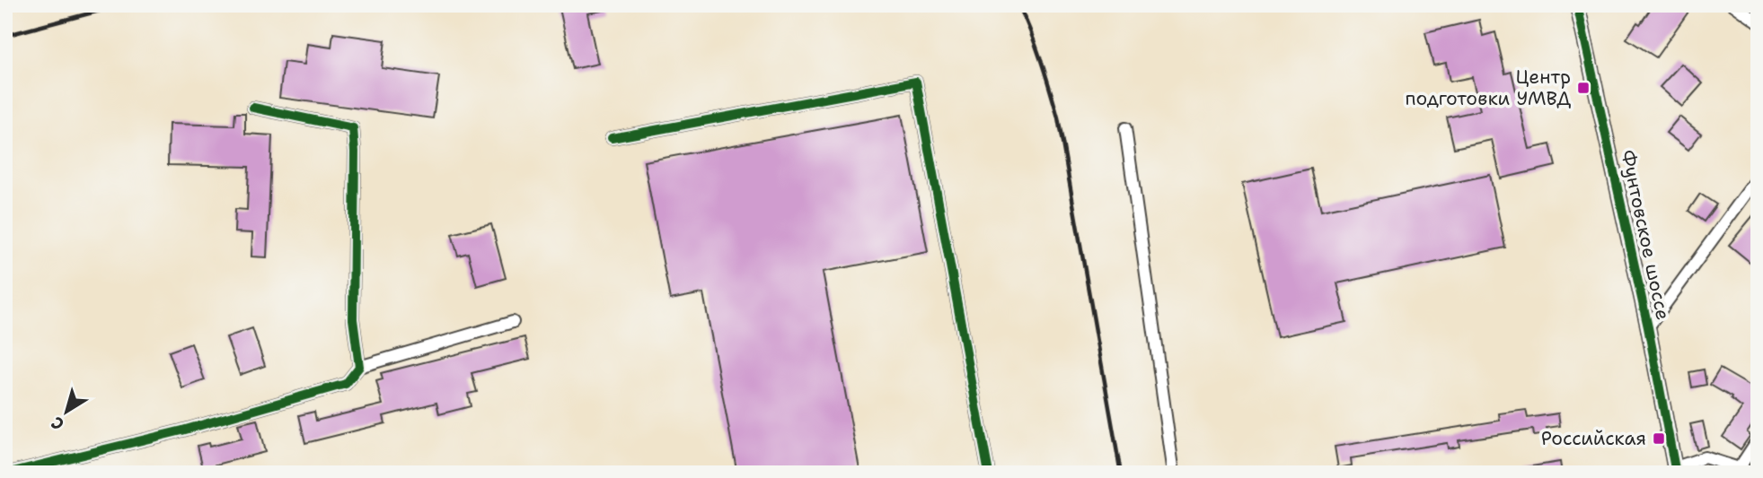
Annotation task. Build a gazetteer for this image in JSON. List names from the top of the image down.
{
  "streets": {
    "street": ["Фунтовское шоссе"]
  },
  "places": {
    "transit": ["Центр подготовки УМВД", "Российская"]
  },
  "north": "bottom left"
}
